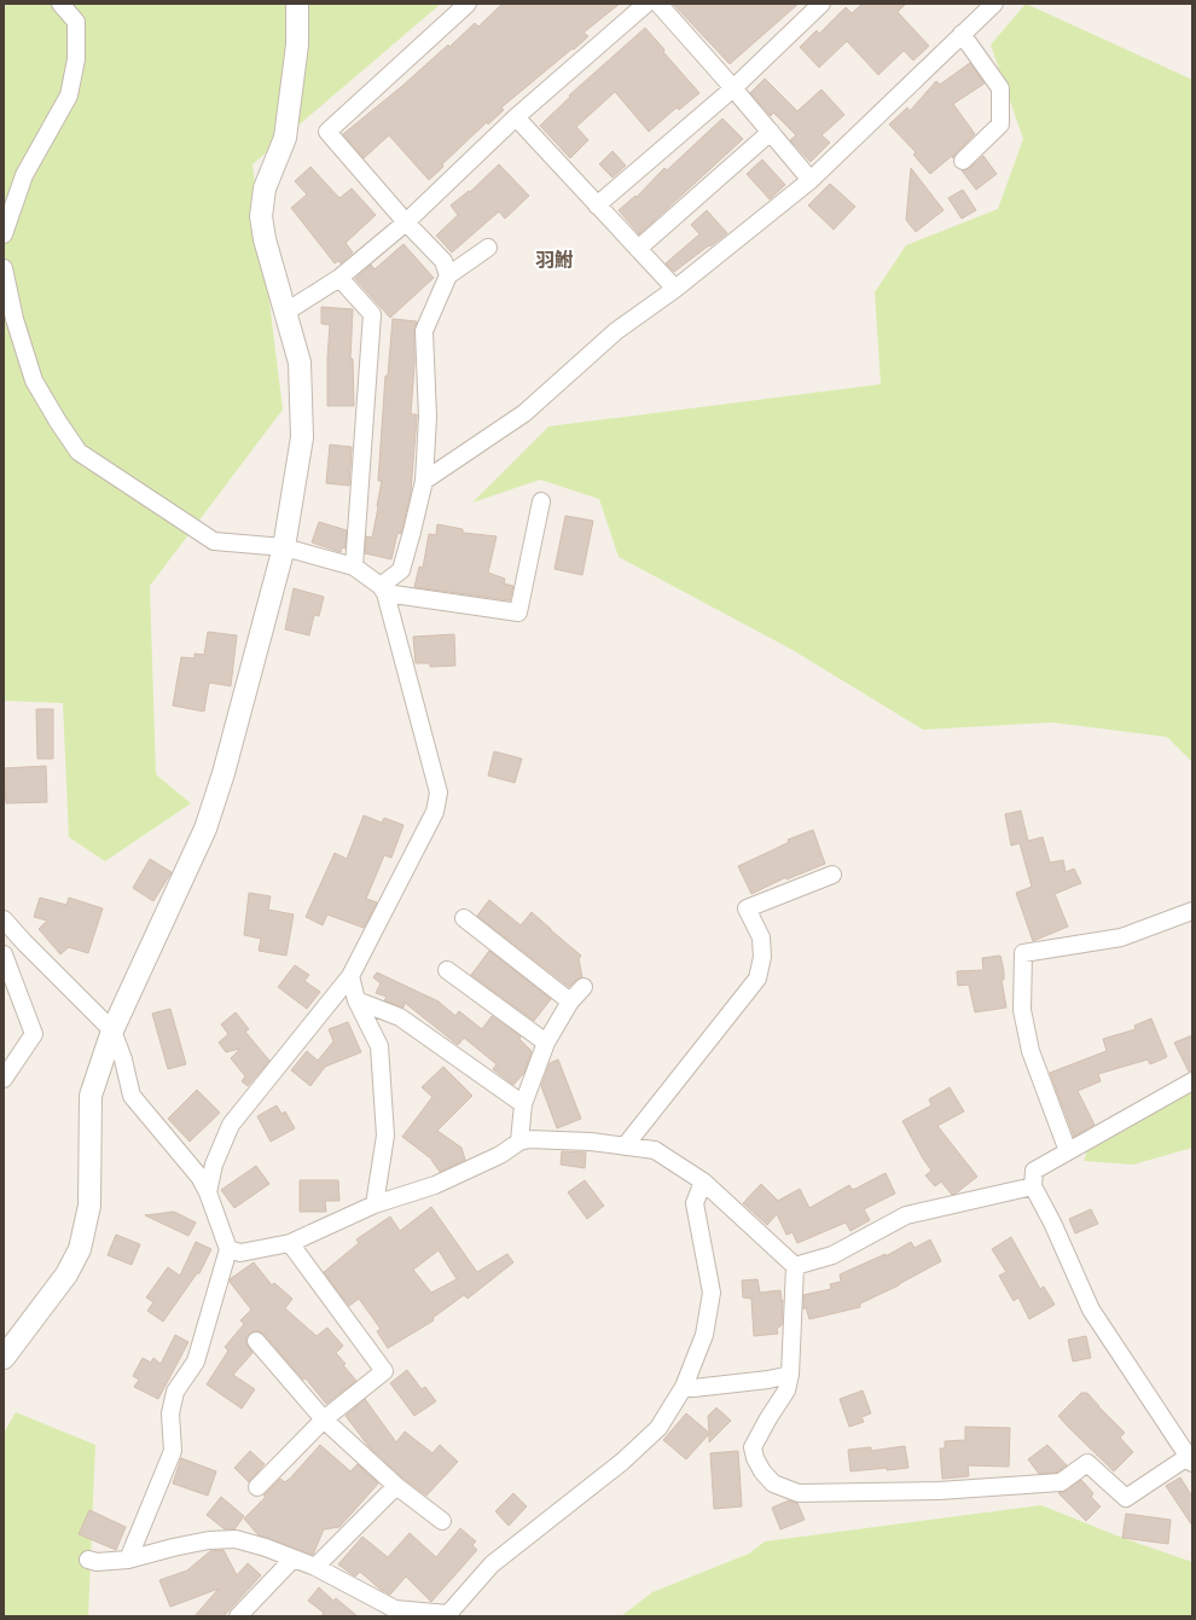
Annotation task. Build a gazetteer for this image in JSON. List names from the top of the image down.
{
  "districts": ["羽鮒"]
}
